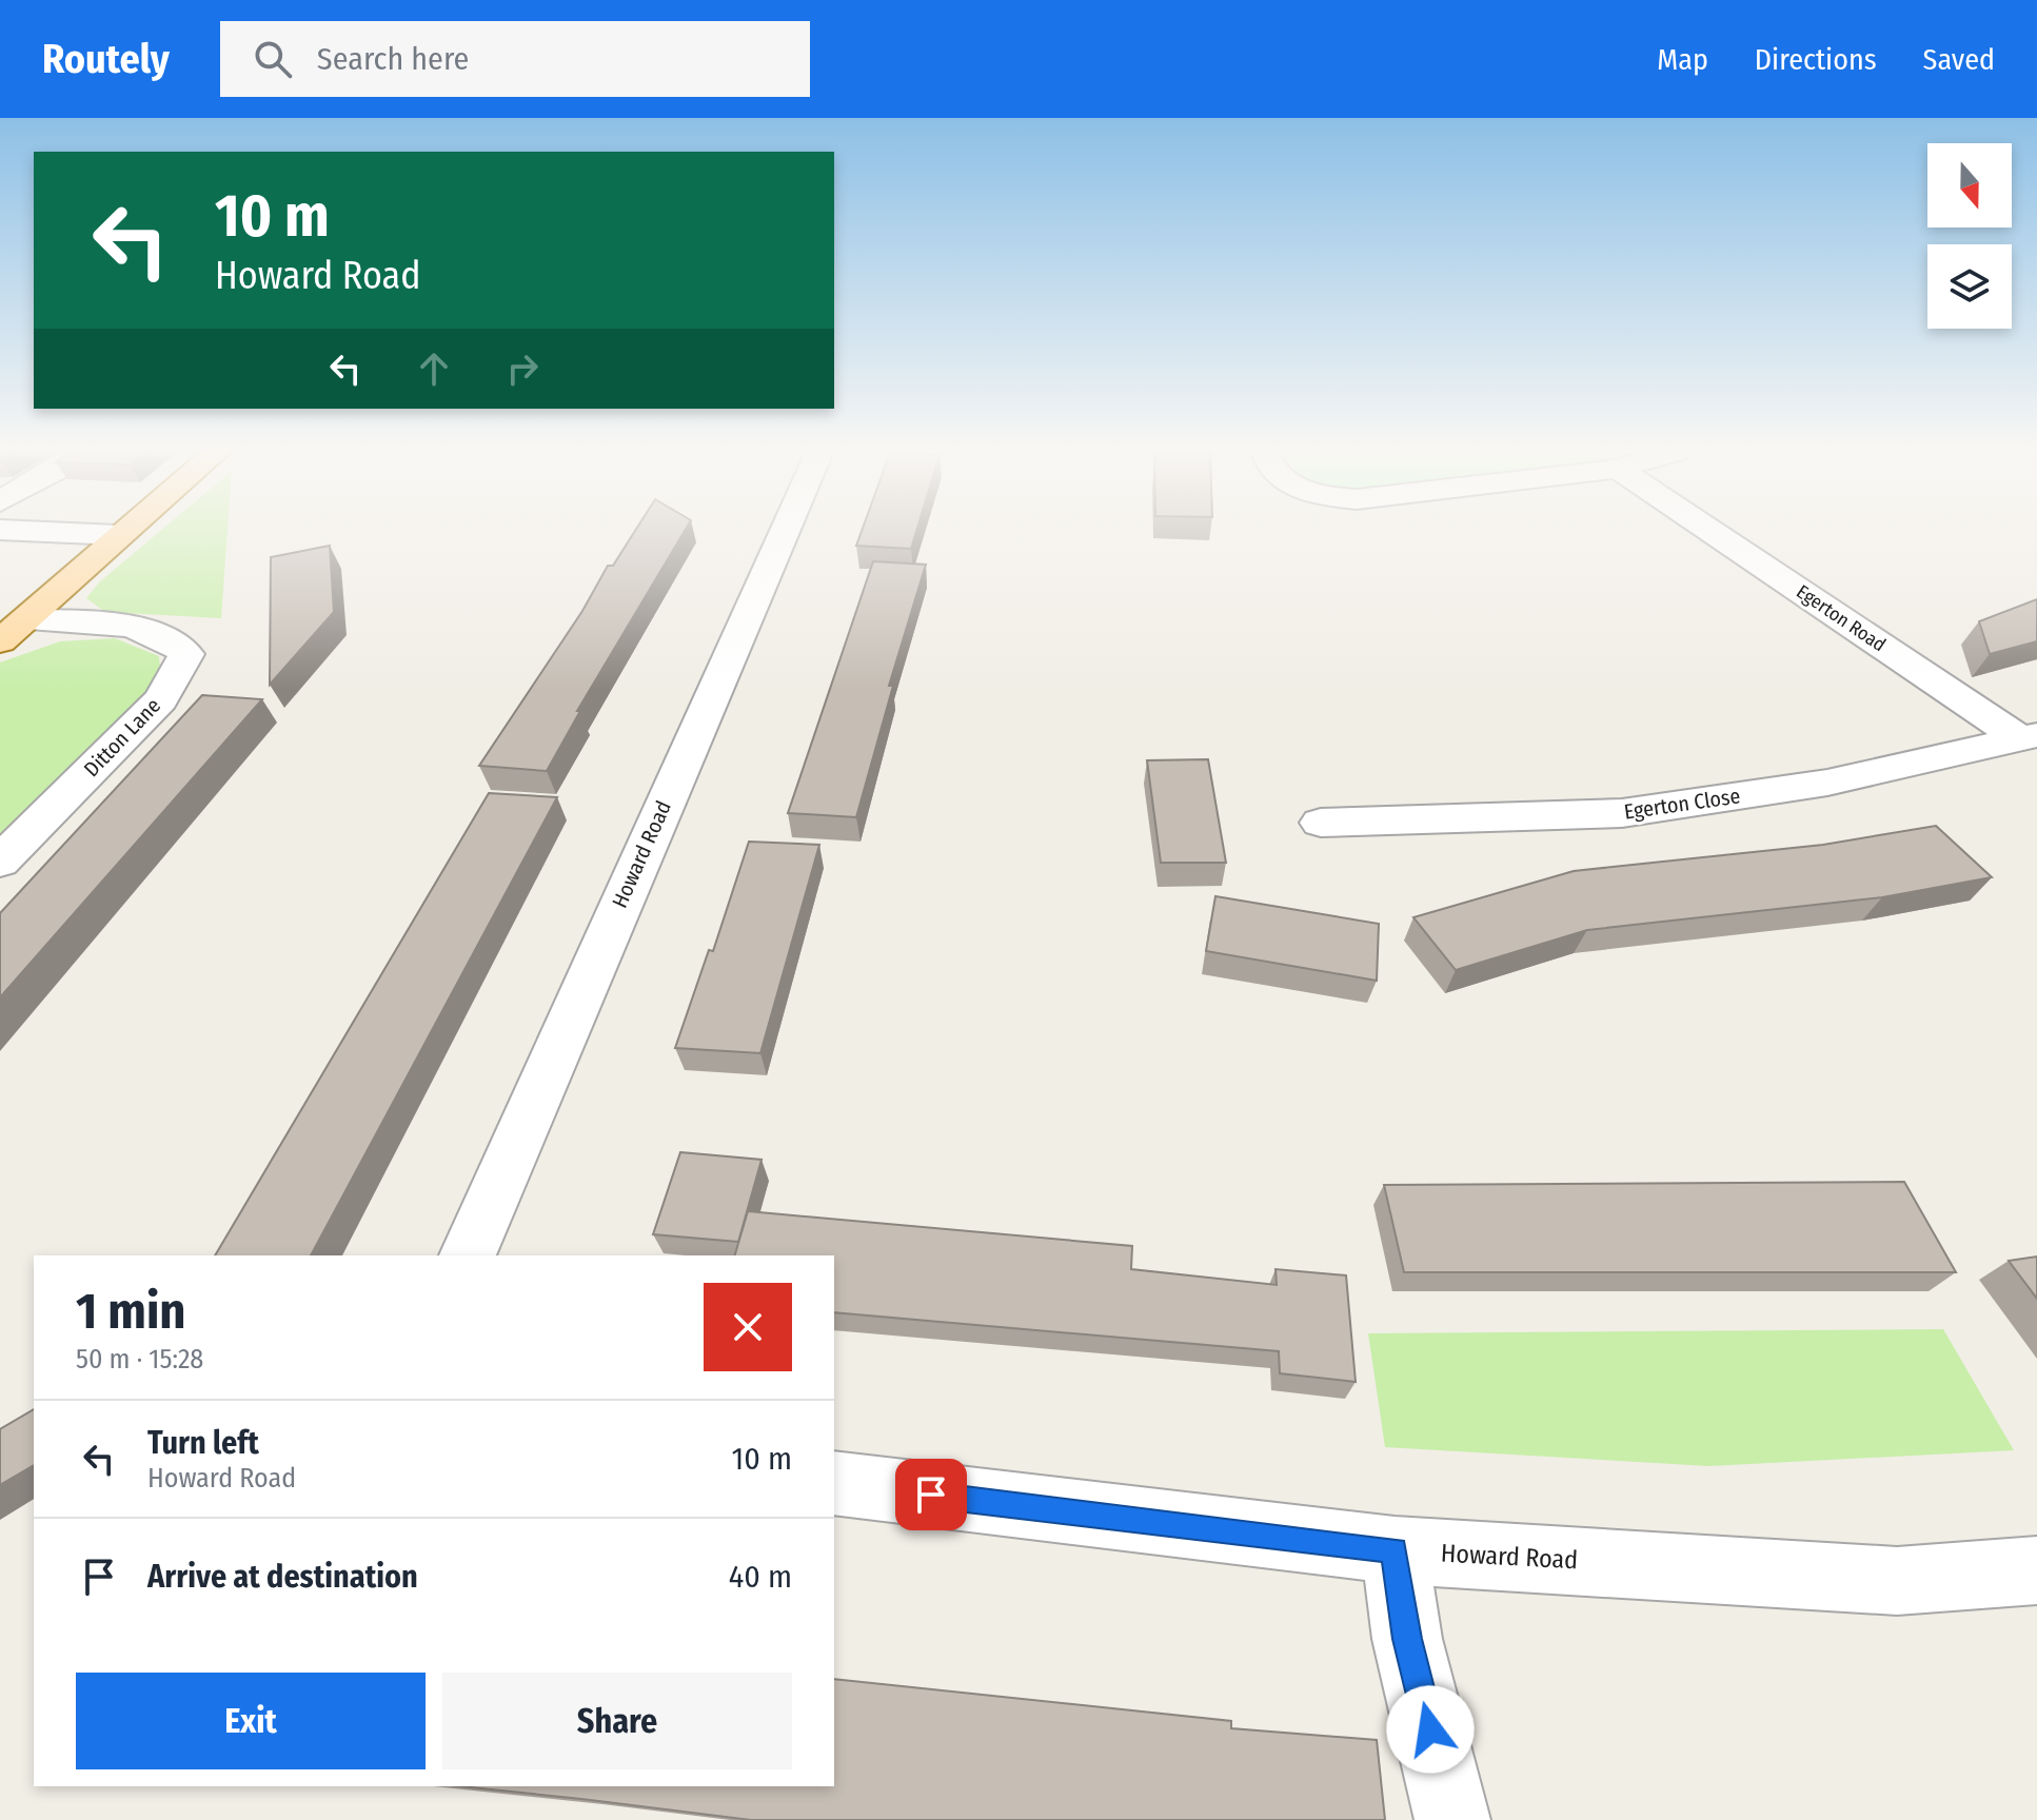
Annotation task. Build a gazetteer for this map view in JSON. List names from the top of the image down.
{
  "streets": {
    "main road": ["Ditton Lane"],
    "street": ["Egerton Road", "Egerton Close", "Howard Road"]
  },
  "crossings": [
    ["Egerton Road", "Egerton Close"]
  ],
  "north": "bottom",
  "page": {
    "header": "Routely",
    "search": "Search here",
    "nav": ["Map", "Directions", "Saved"],
    "turn": ["10 m", "Howard Road"],
    "heading": ["1 min", "50 m · 15:28"],
    "list": [
      {
        "name": "Turn left",
        "note": "Howard Road",
        "value": "10 m"
      },
      {
        "name": "Arrive at destination",
        "value": "40 m"
      }
    ],
    "buttons": ["Exit", "Share"]
  }
}
